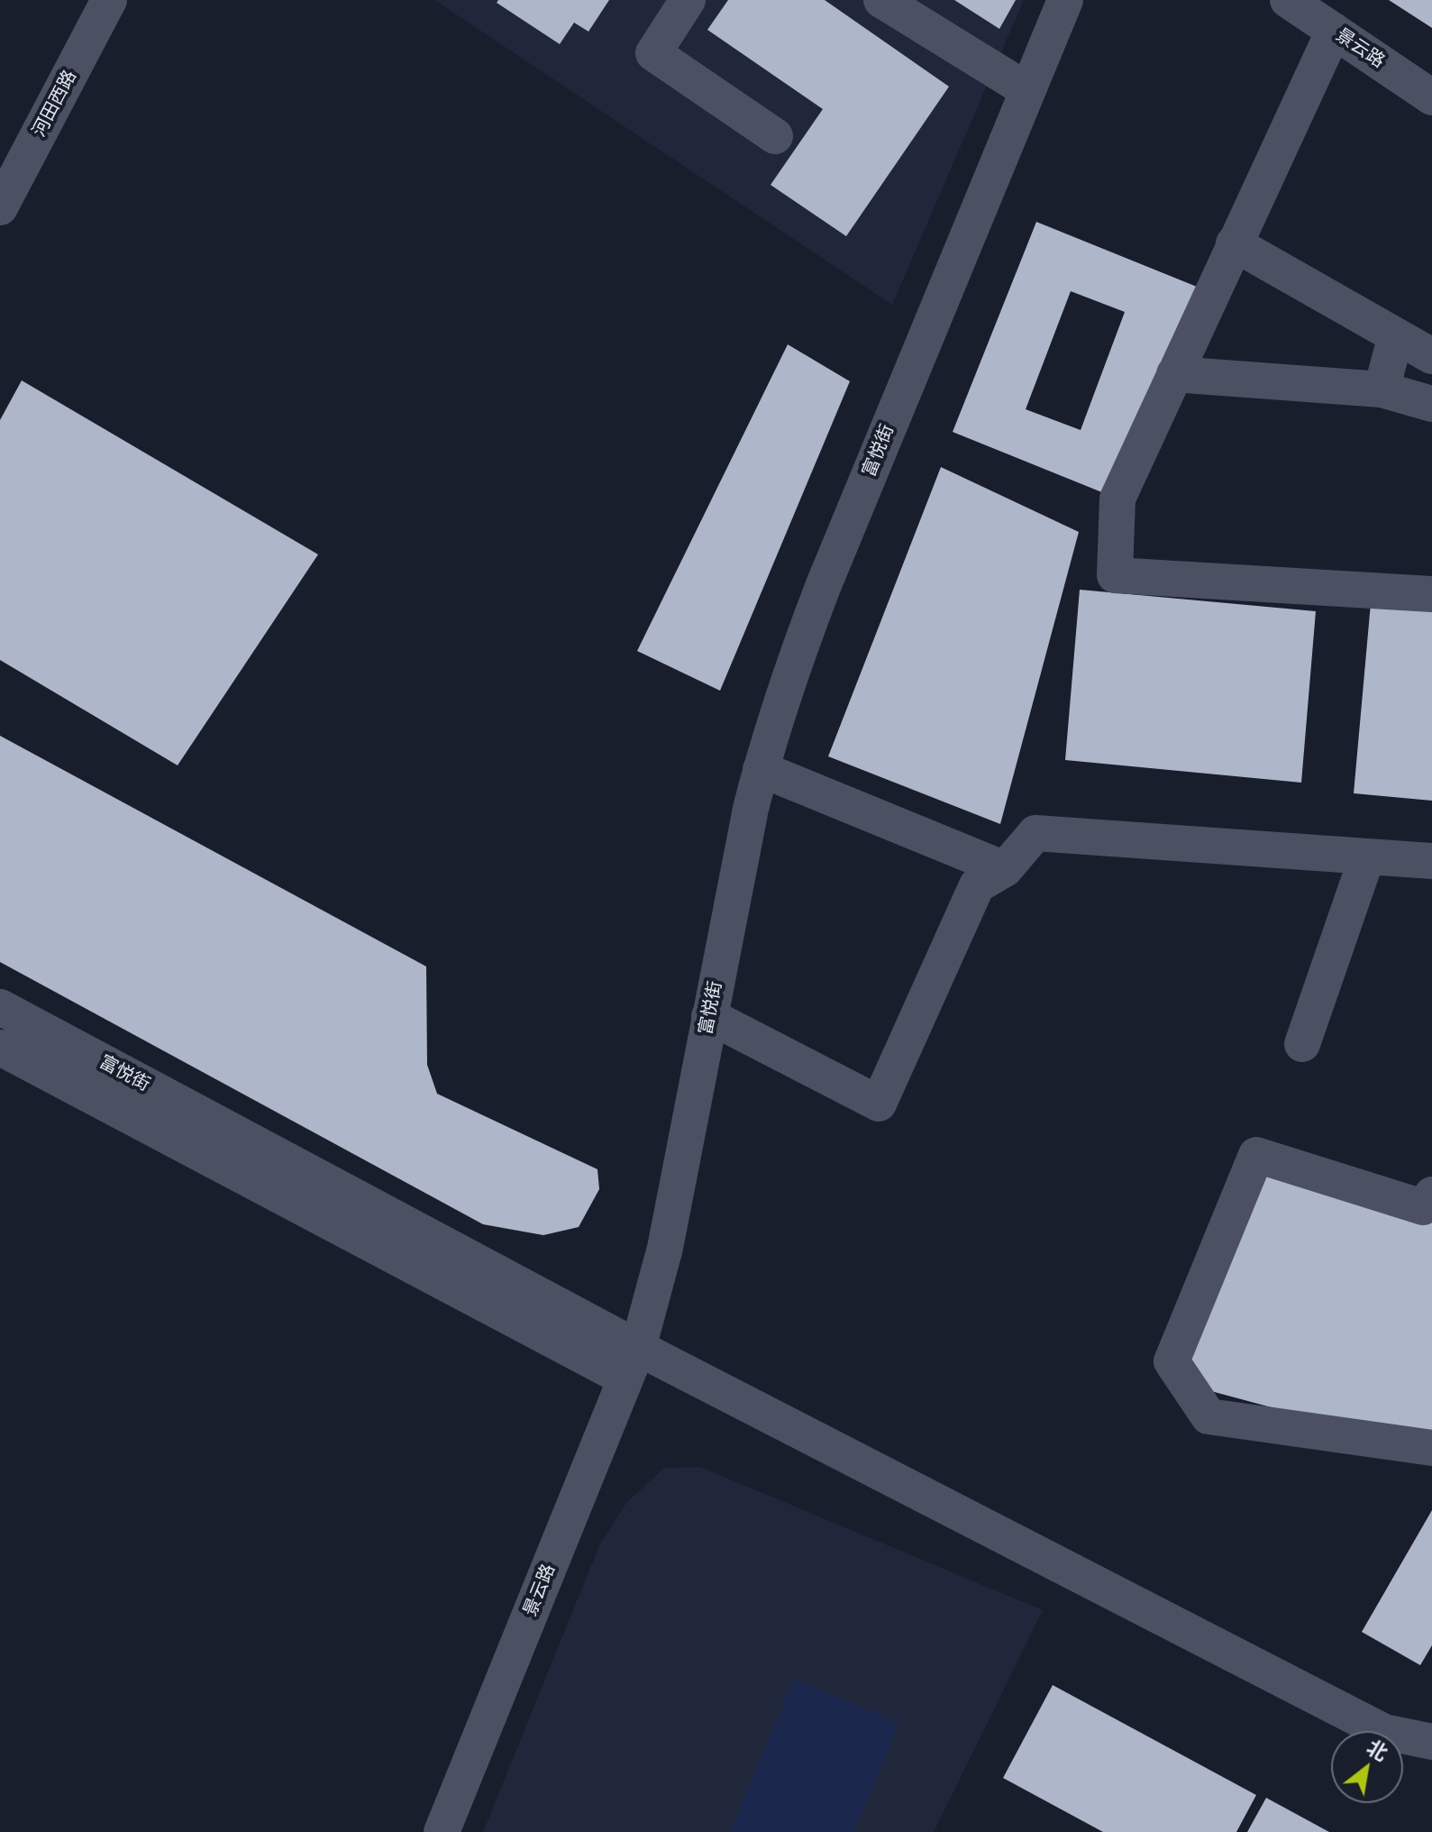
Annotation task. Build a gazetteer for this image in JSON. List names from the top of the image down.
{
  "streets": {
    "street": ["景云路", "河田西路", "富悦街"]
  },
  "crossings": [
    ["景云路", "富悦街"]
  ],
  "north": "top right"
}
